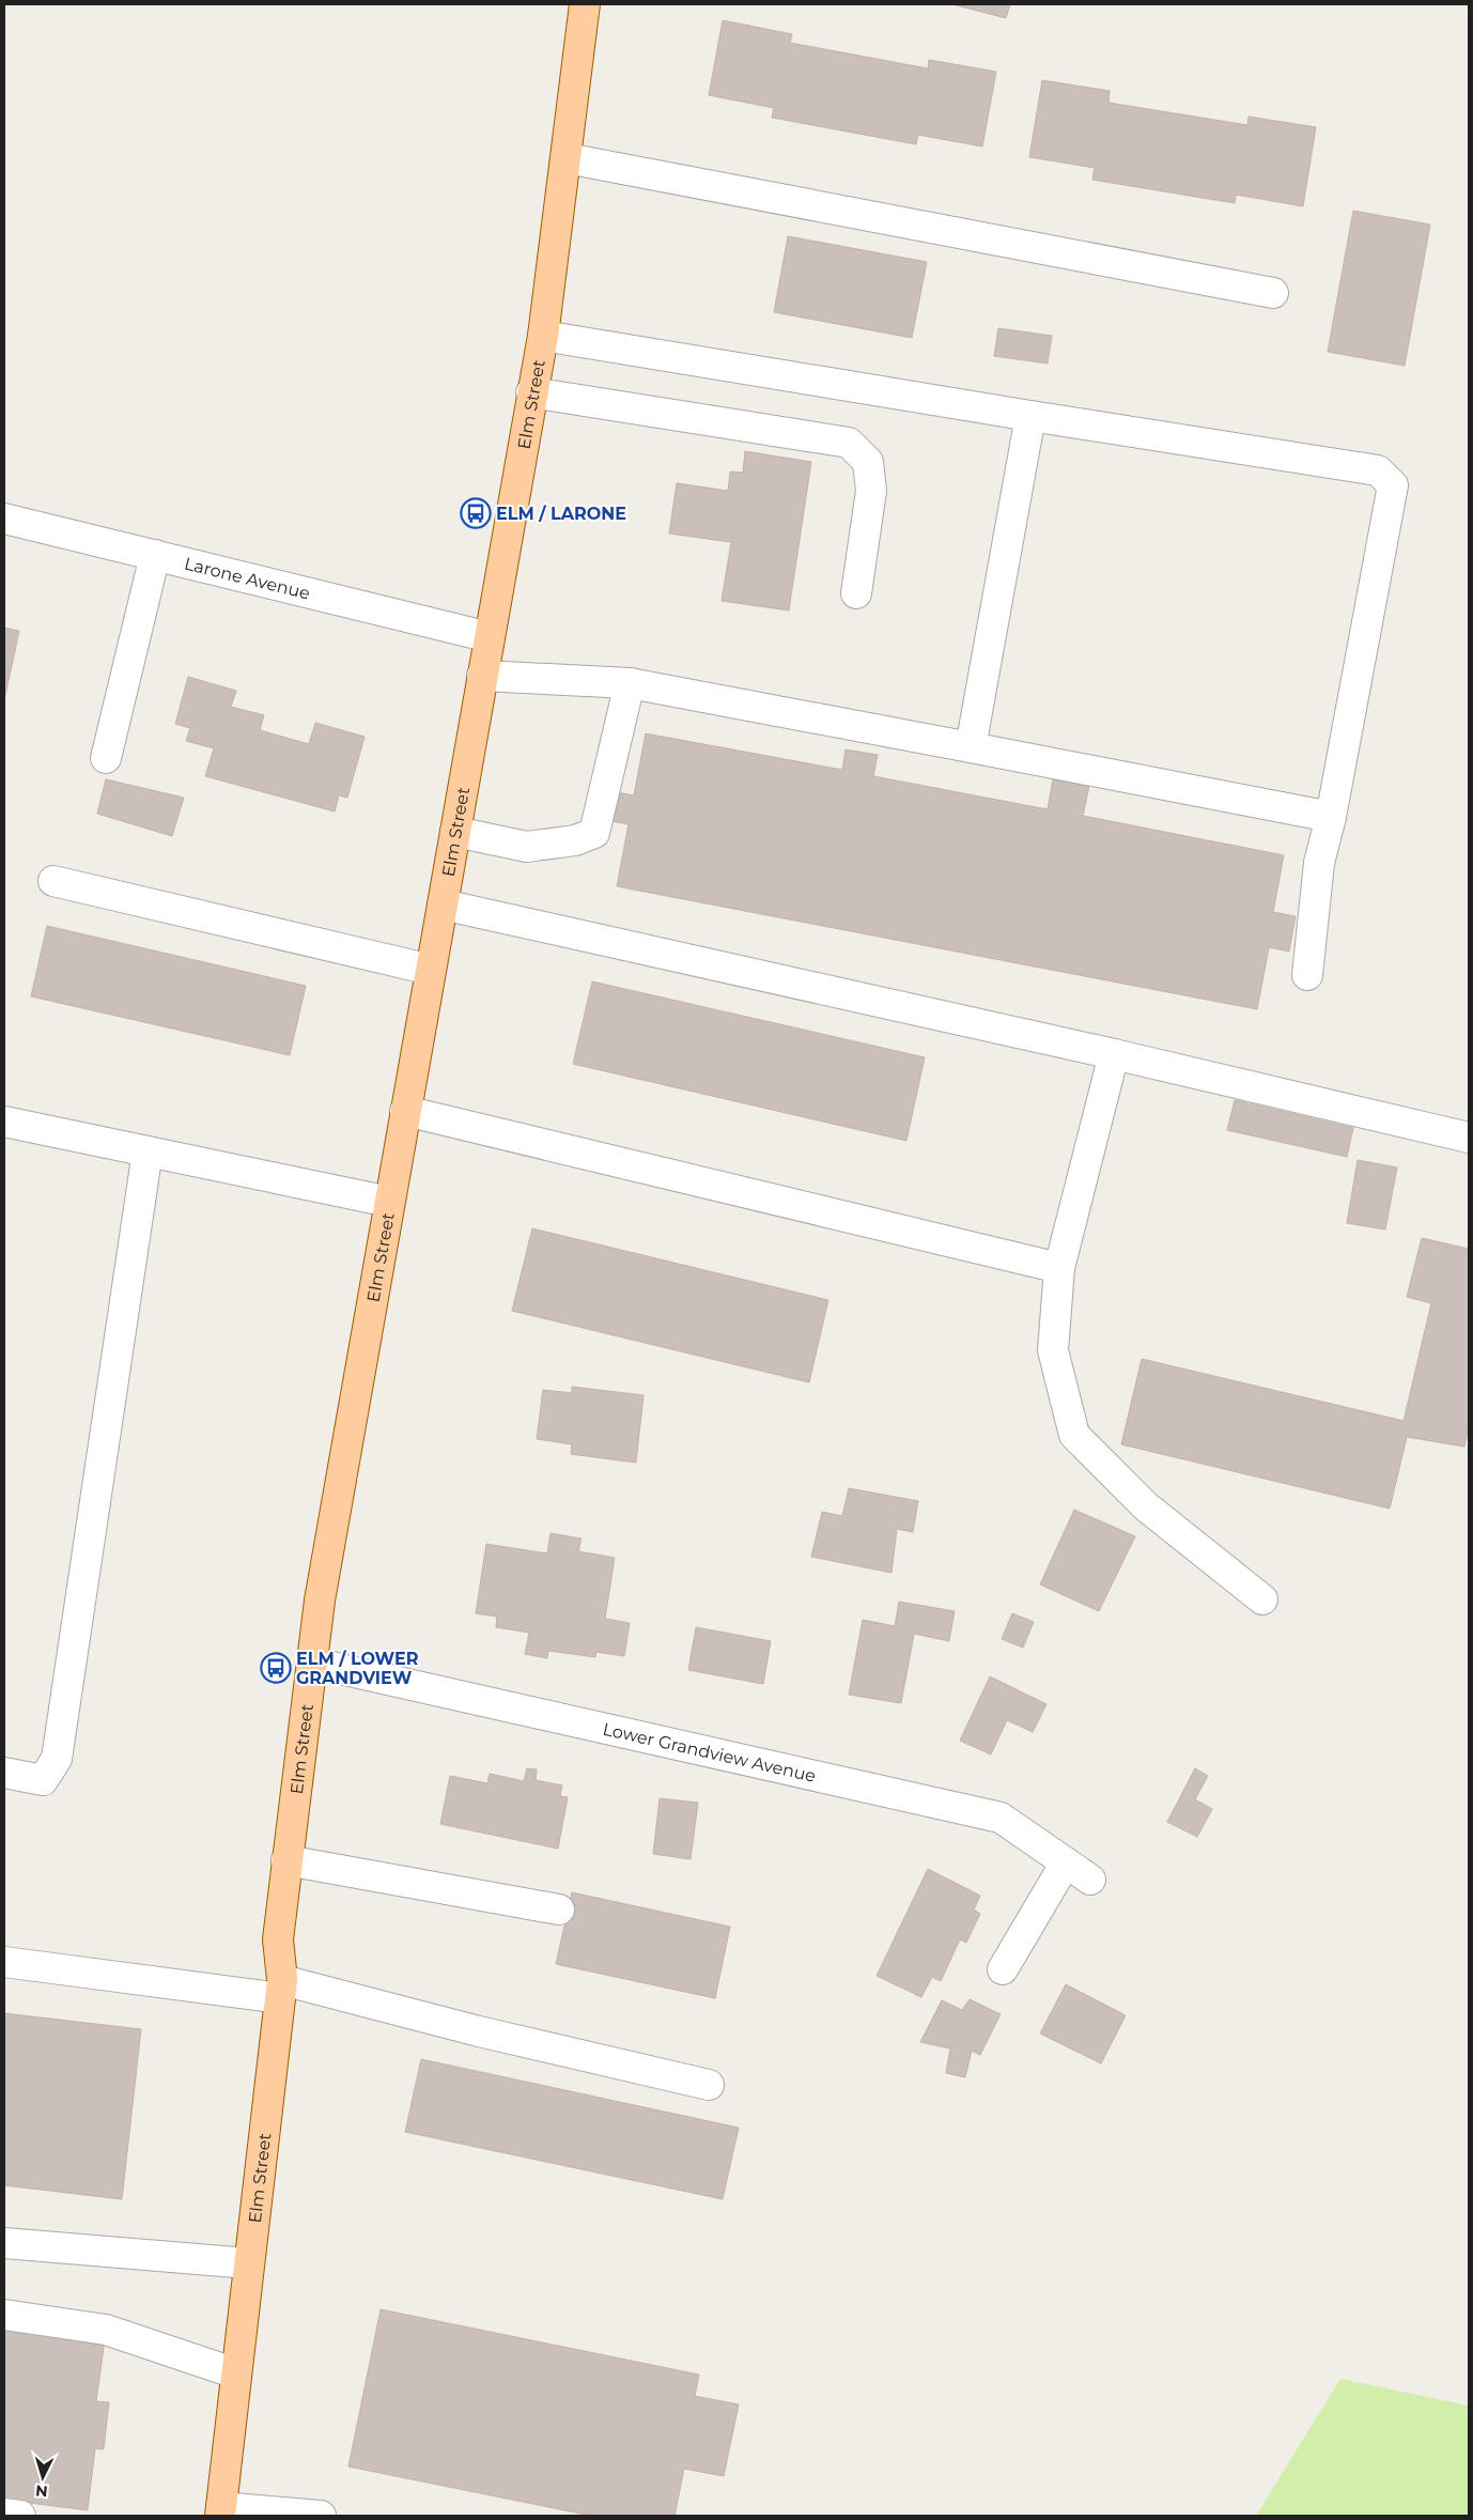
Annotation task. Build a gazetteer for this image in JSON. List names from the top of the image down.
{
  "streets": {
    "main road": ["Elm Street"],
    "street": ["Larone Avenue", "Lower Grandview Avenue"]
  },
  "crossings": [
    ["Elm Street", "Larone Avenue"],
    ["Elm Street", "Lower Grandview Avenue"]
  ],
  "places": {
    "bus stop": ["ELM / LARONE", "ELM / LOWER GRANDVIEW"]
  },
  "north": "bottom"
}
